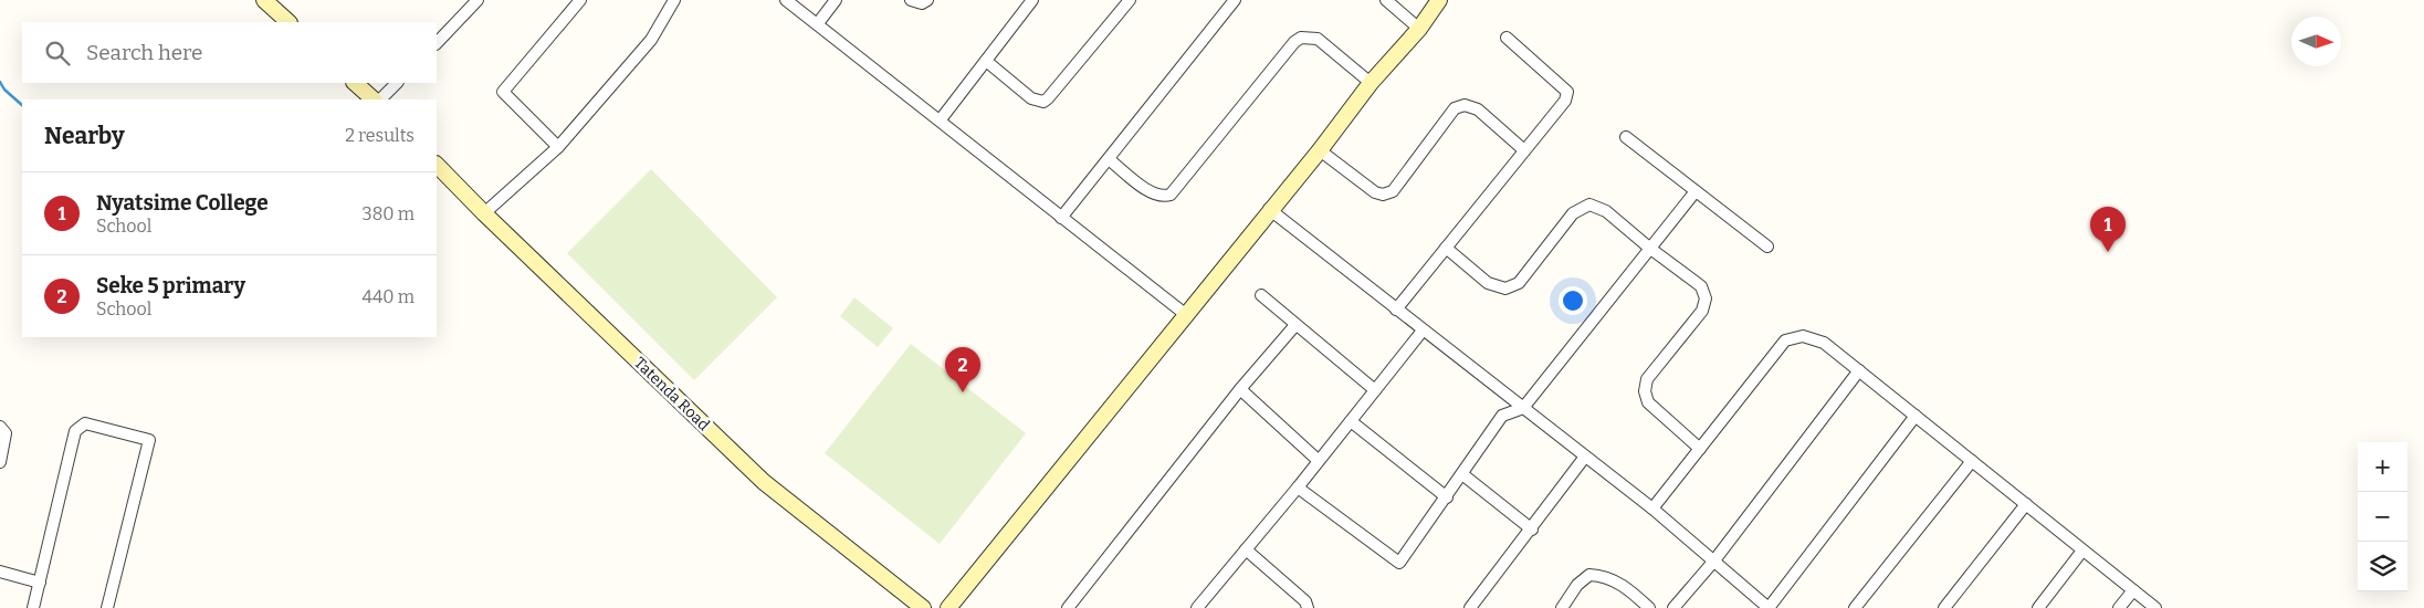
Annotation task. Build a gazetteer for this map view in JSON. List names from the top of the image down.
{
  "streets": {
    "street": ["Tatenda Road"]
  },
  "north": "right",
  "page": {
    "search": "Search here",
    "heading": ["Nearby", "2 results"],
    "list": [
      {
        "mark": "1",
        "name": "Nyatsime College",
        "note": "School",
        "value": "380 m"
      },
      {
        "mark": "2",
        "name": "Seke 5 primary",
        "note": "School",
        "value": "440 m"
      }
    ],
    "pins": ["1", "2"],
    "map_buttons": ["+", "−"]
  }
}
